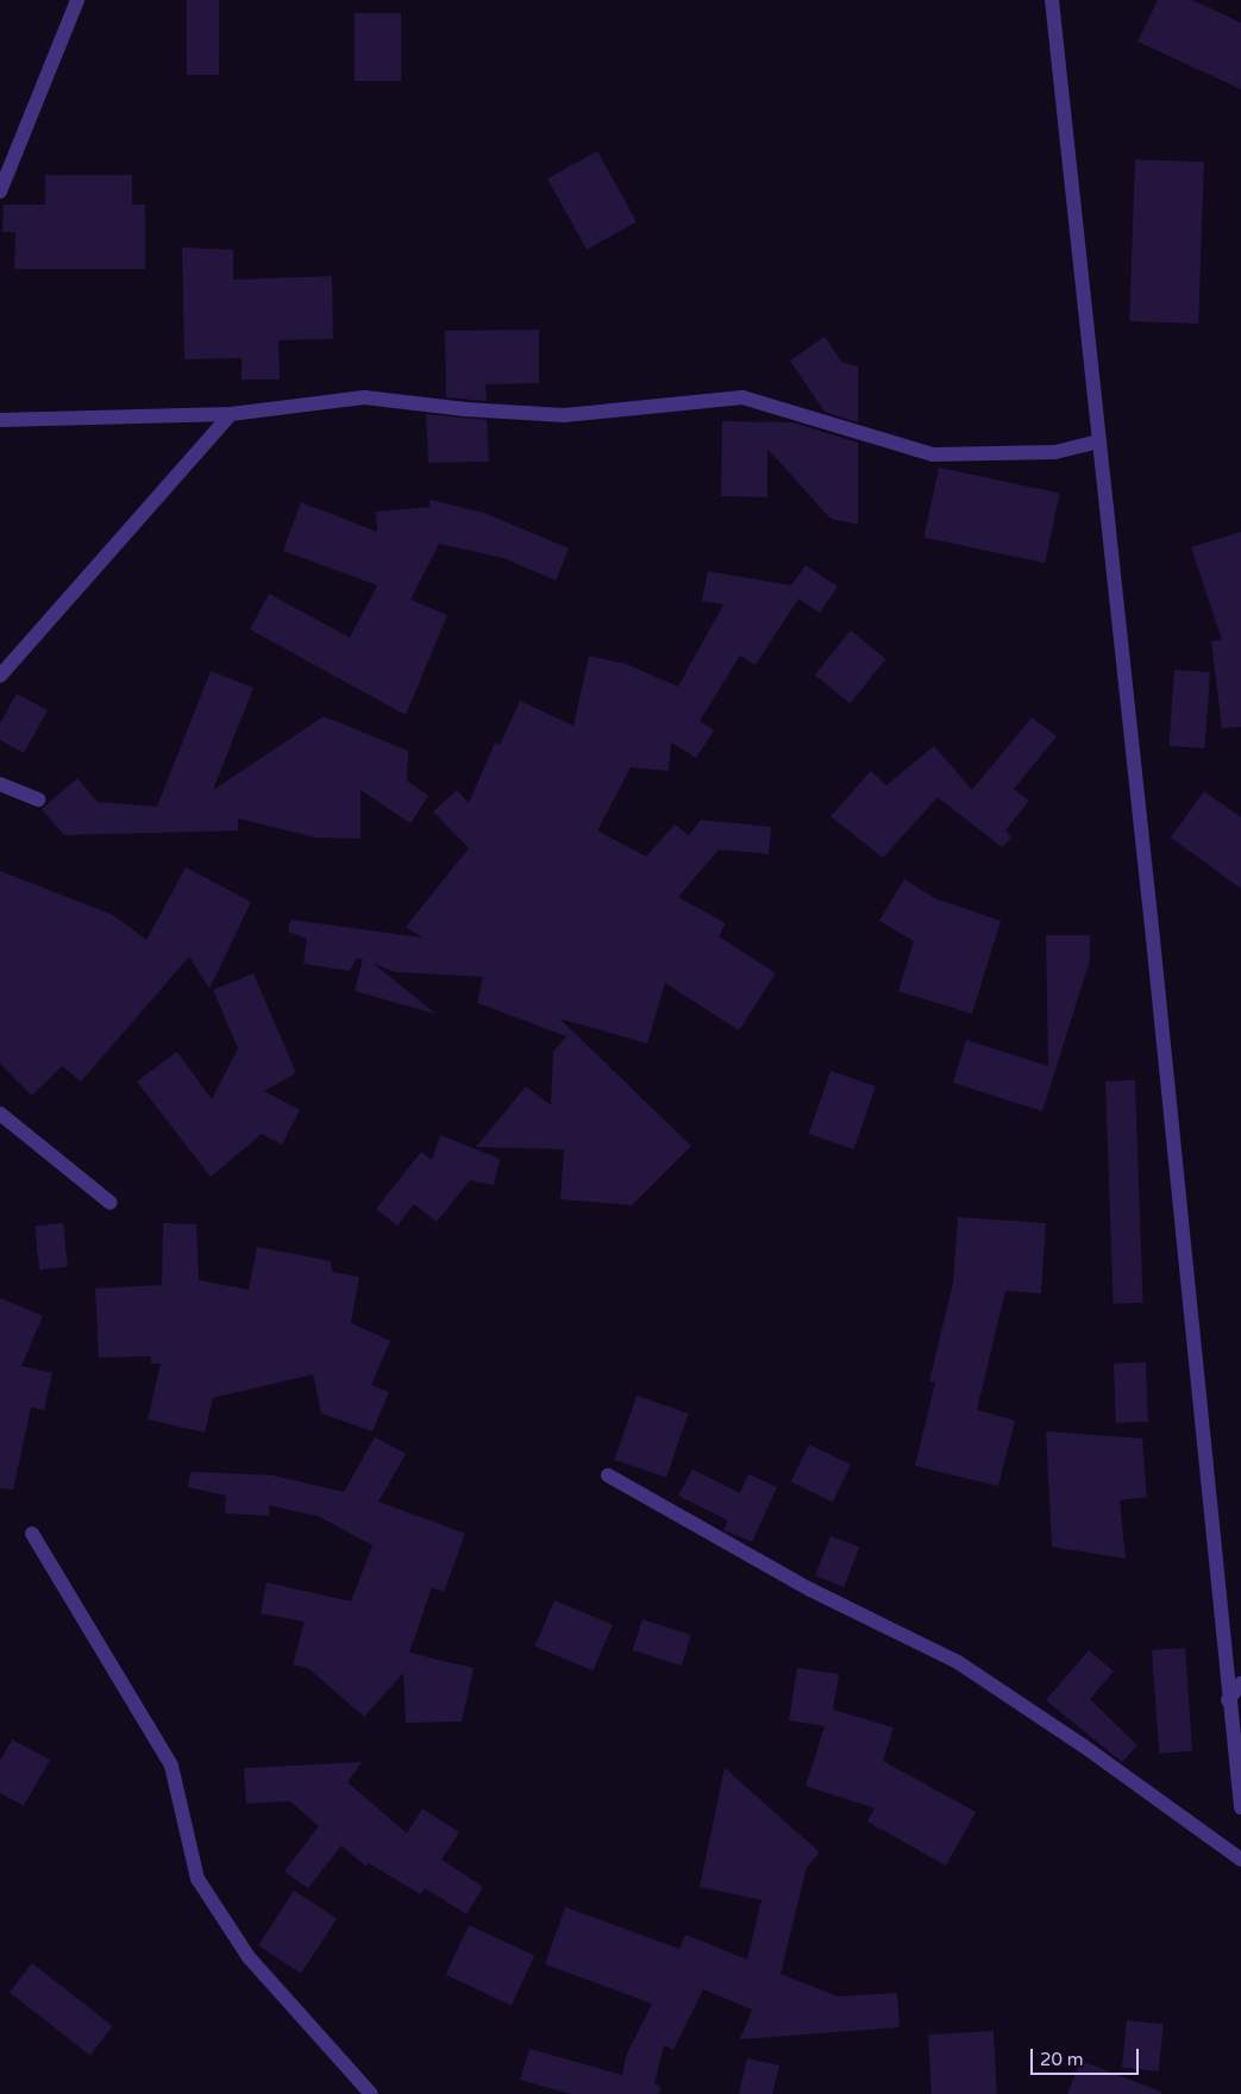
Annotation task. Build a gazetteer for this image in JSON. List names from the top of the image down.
{
  "scale_bar": "20 m"
}
